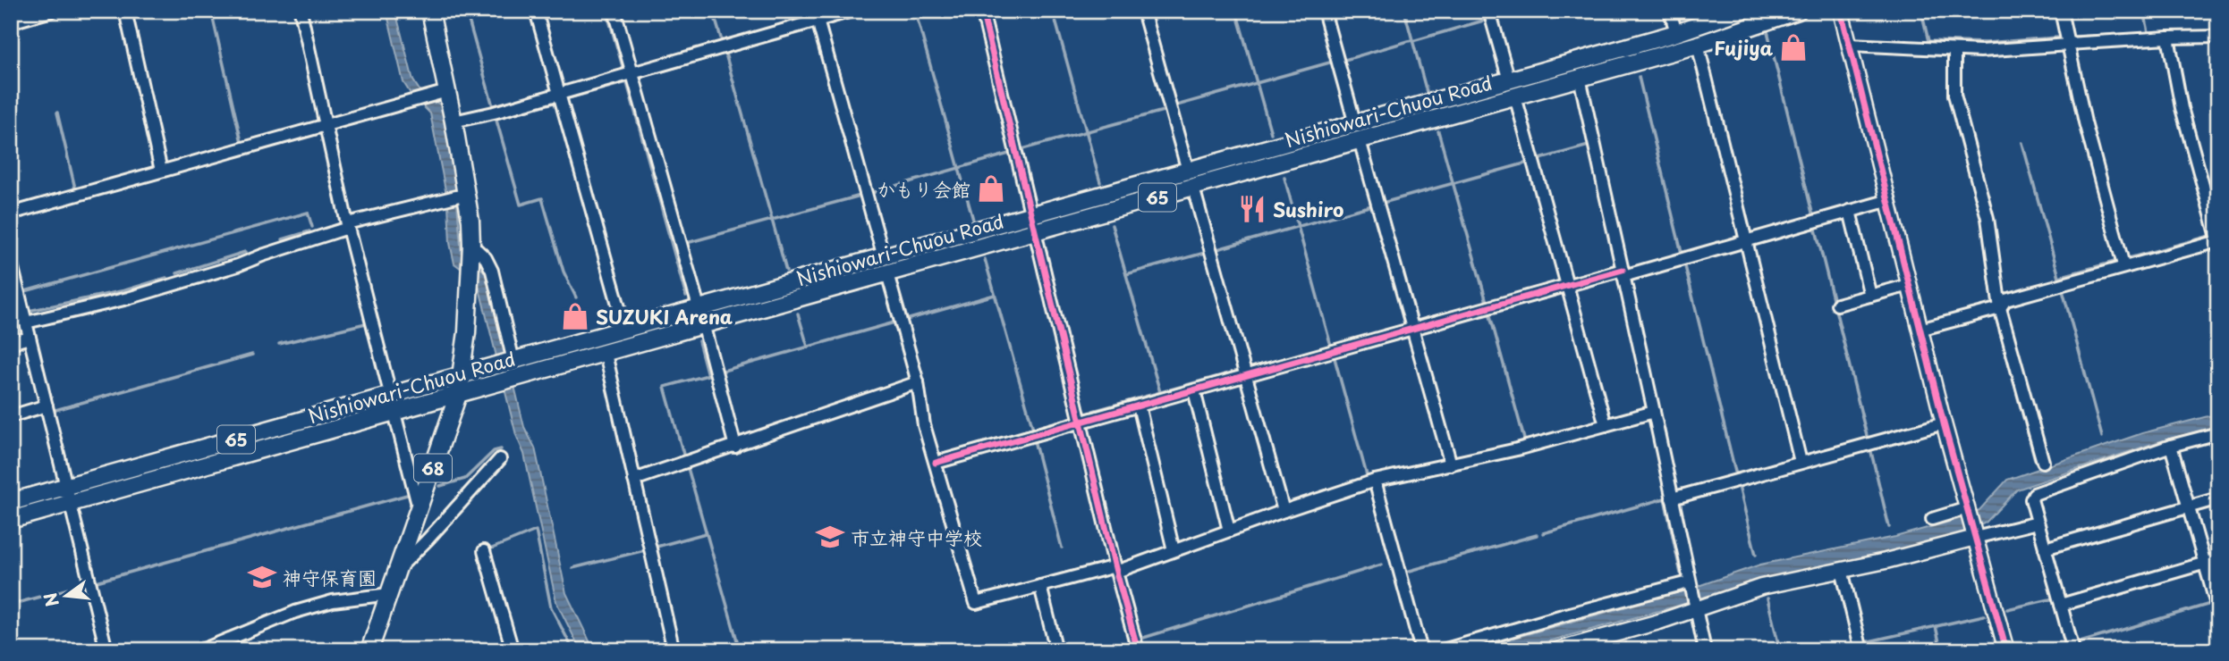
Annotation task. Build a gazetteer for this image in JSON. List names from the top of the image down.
{
  "streets": {
    "main road": ["Nishiowari-Chuou Road", "65", "68"]
  },
  "crossings": [
    ["Nishiowari-Chuou Road", "68"]
  ],
  "places": {
    "shop": ["Fujiya", "かもり会館", "SUZUKI Arena"],
    "restaurant": ["Sushiro"],
    "school or university": ["市立神守中学校", "神守保育園"]
  },
  "north": "left"
}
